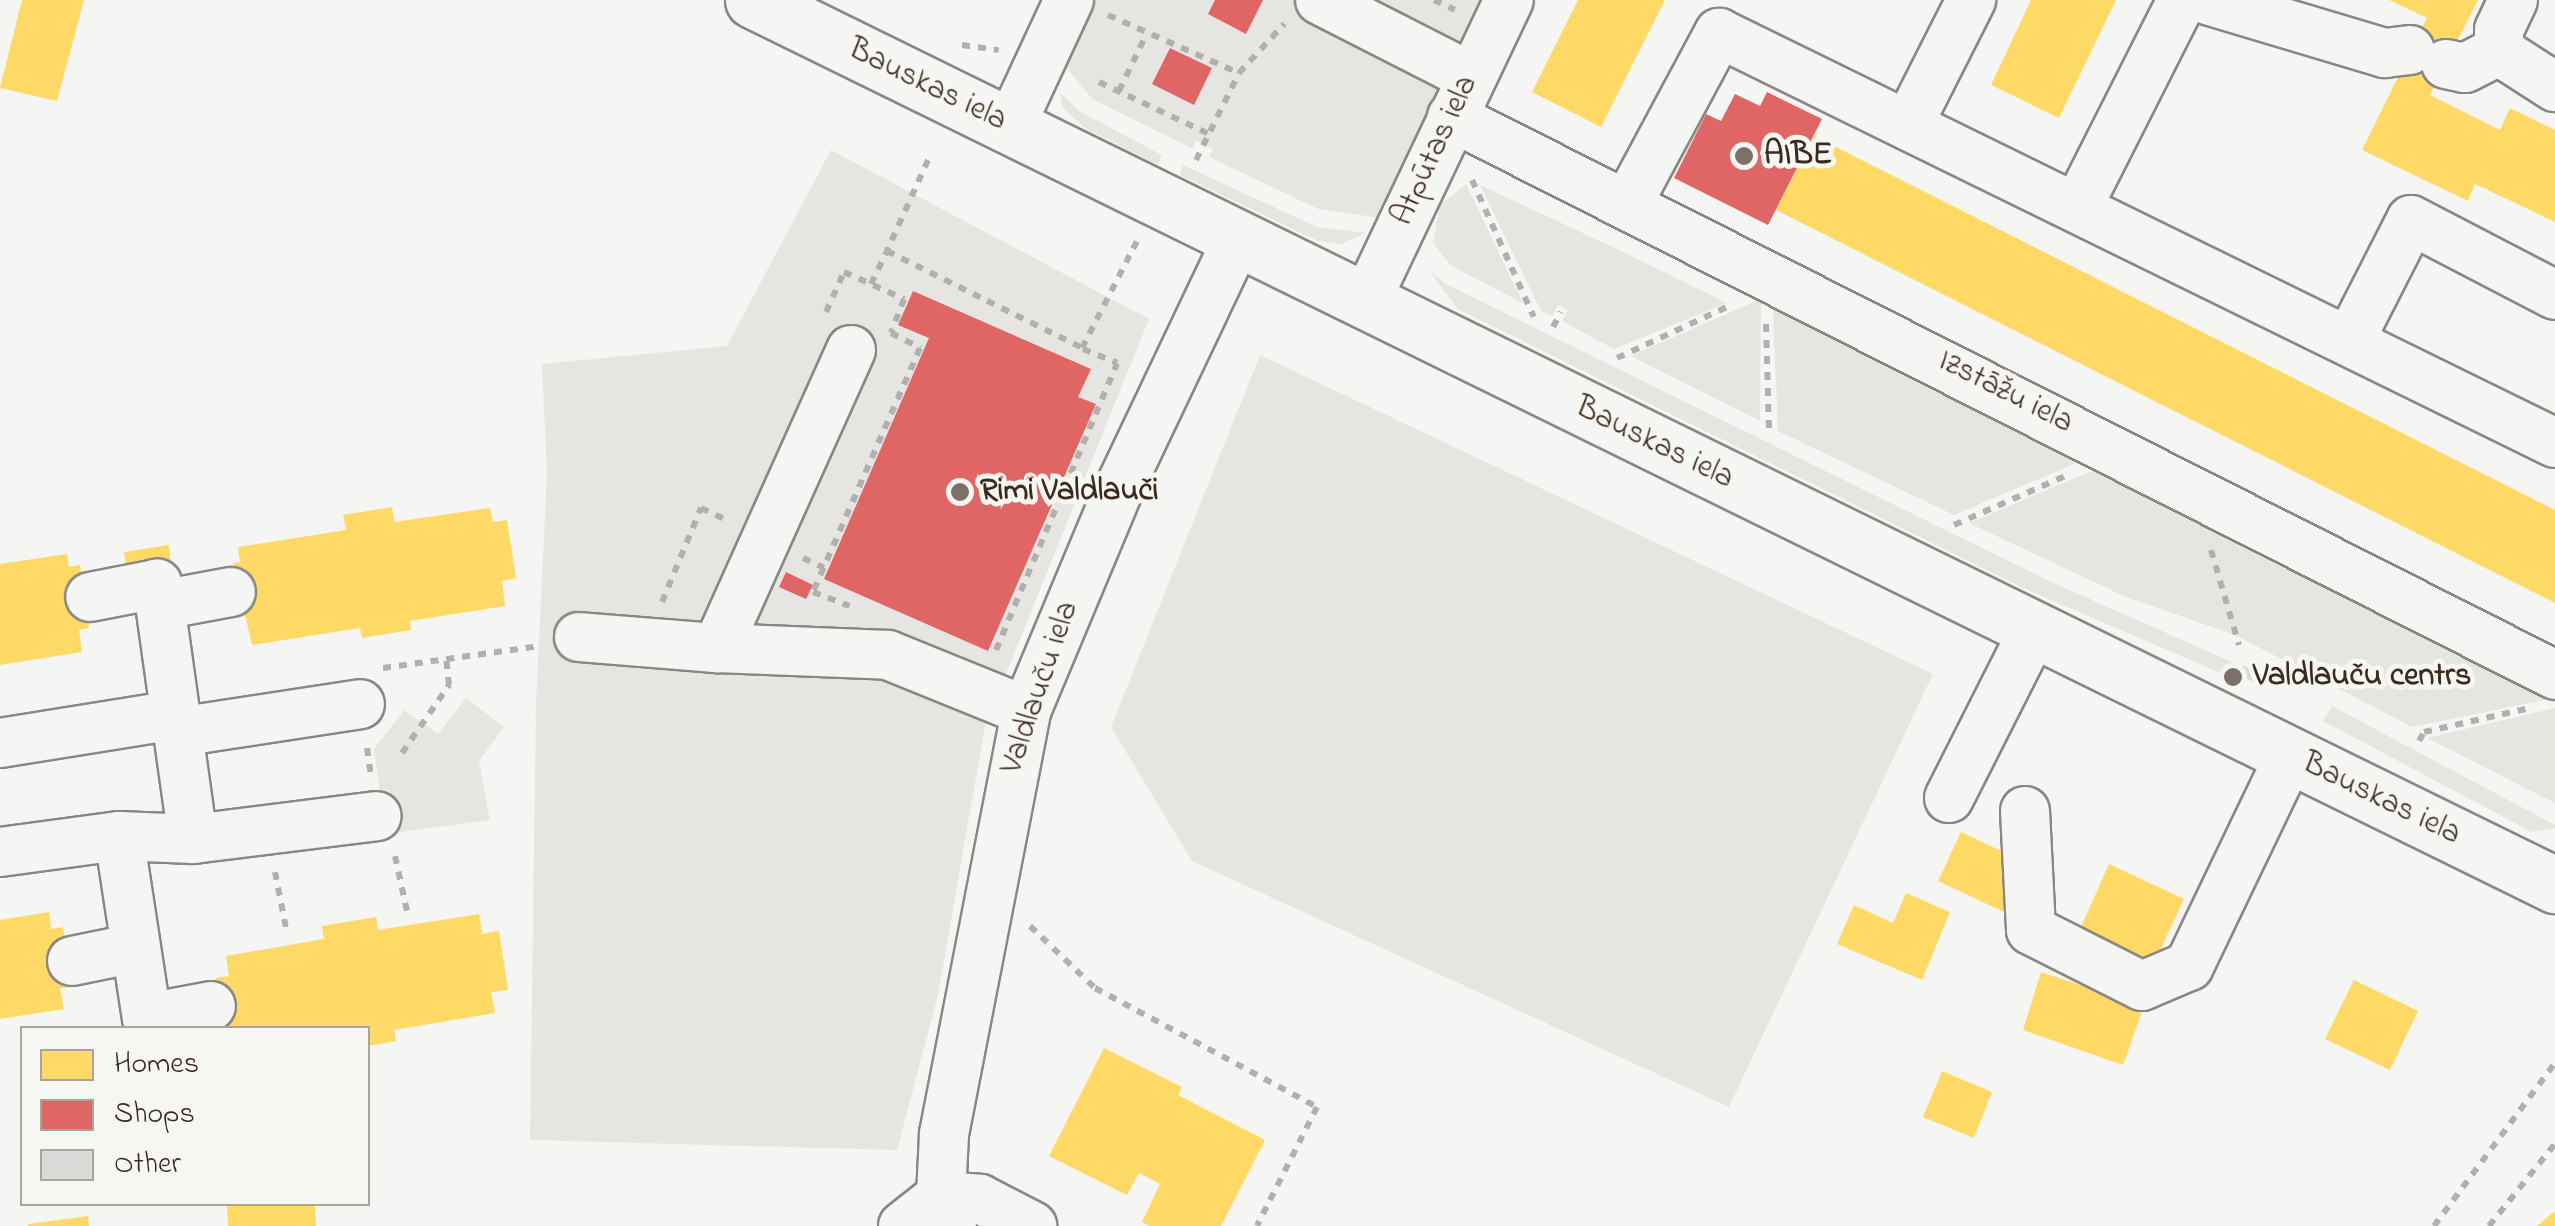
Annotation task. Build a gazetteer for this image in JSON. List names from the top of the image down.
{
  "streets": {
    "main road": ["Bauskas iela"],
    "street": ["Atpūtas iela", "Izstāžu iela", "Valdlauču iela"]
  },
  "crossings": [
    ["Bauskas iela", "Atpūtas iela"],
    ["Bauskas iela", "Valdlauču iela"],
    ["Atpūtas iela", "Izstāžu iela"]
  ],
  "places": ["AIBE", "Rimi Valdlauči", "Valdlauču centrs"],
  "legend": ["Homes", "Shops", "Other"]
}
